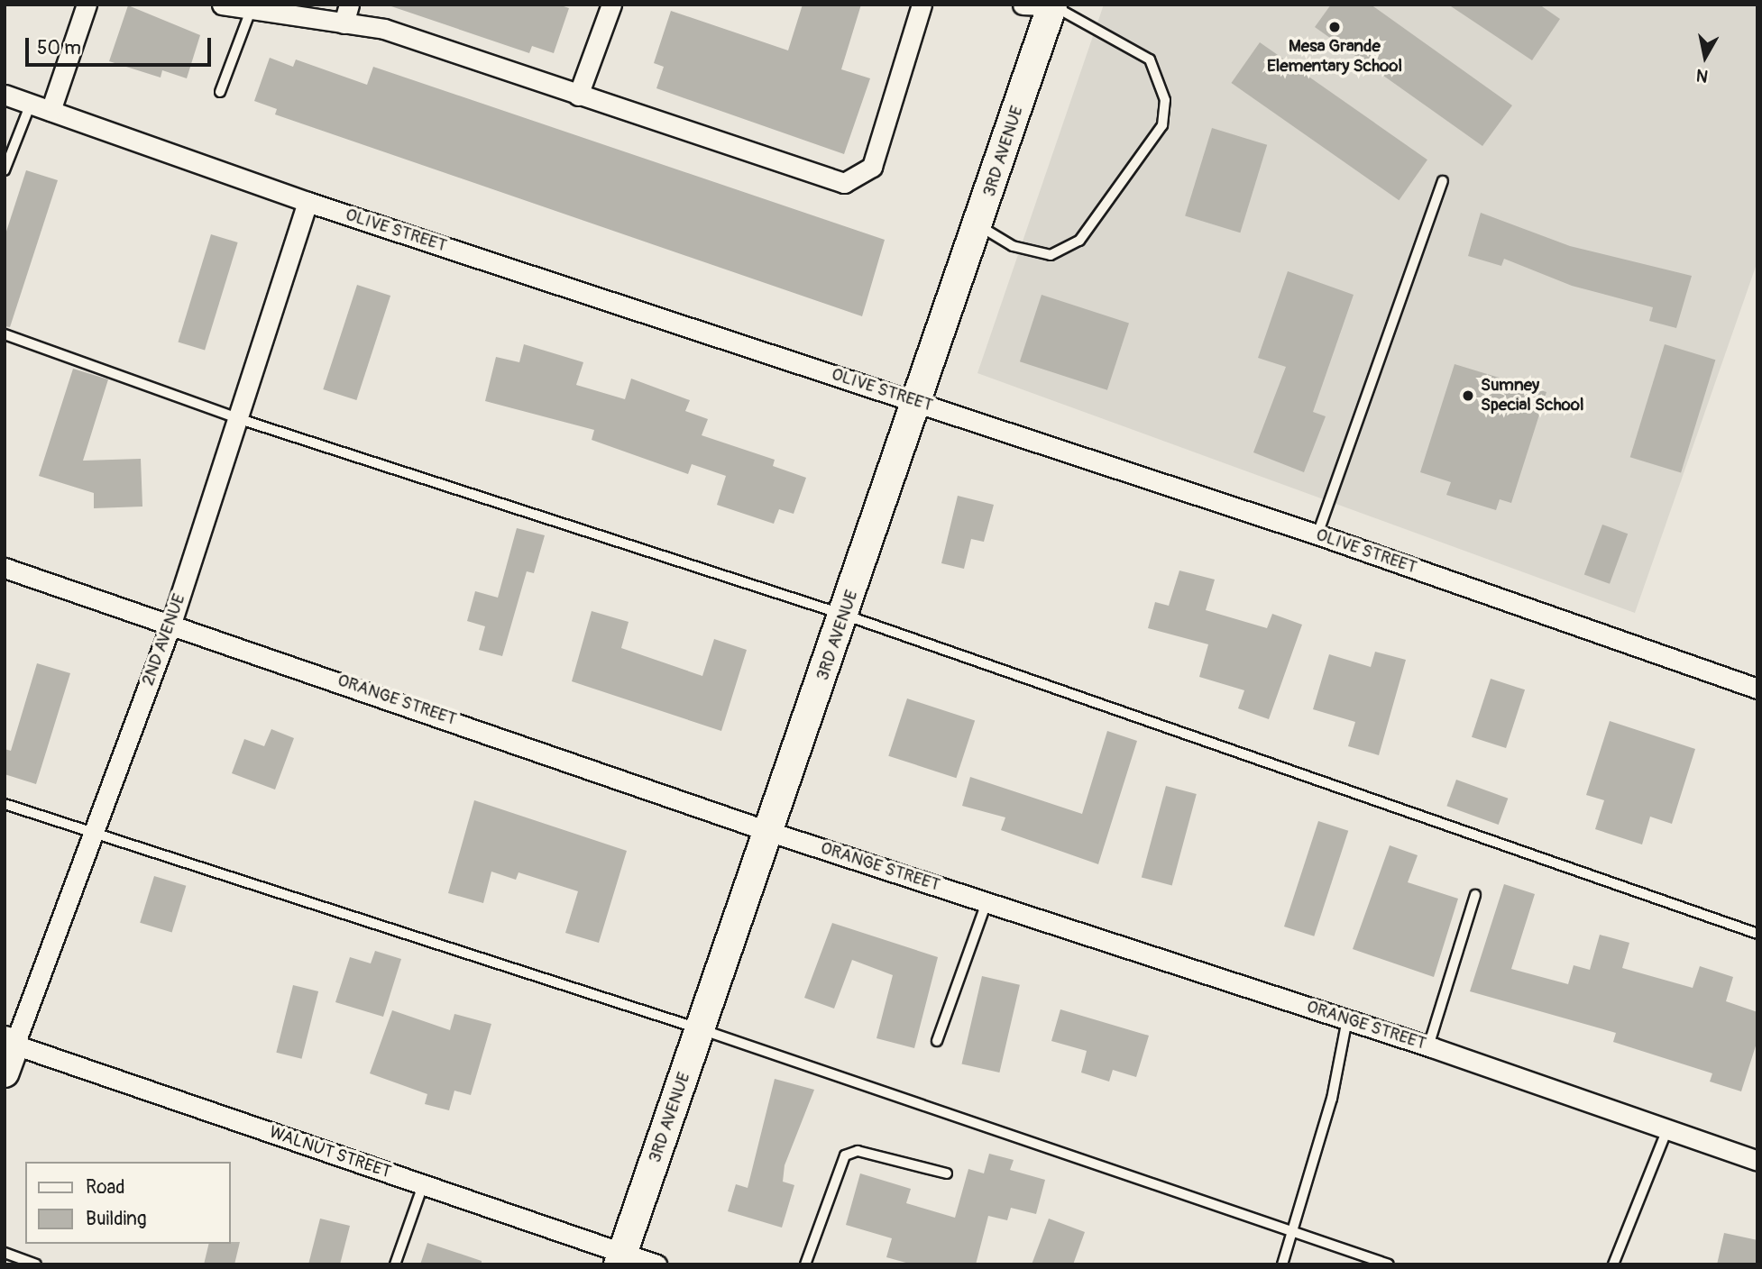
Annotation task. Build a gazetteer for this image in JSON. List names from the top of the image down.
{
  "streets": {
    "street": [
      "3RD AVENUE",
      "OLIVE STREET",
      "2ND AVENUE",
      "ORANGE STREET",
      "WALNUT STREET"
    ]
  },
  "crossings": [
    ["3RD AVENUE", "OLIVE STREET"],
    ["3RD AVENUE", "ORANGE STREET"],
    ["3RD AVENUE", "WALNUT STREET"],
    ["OLIVE STREET", "2ND AVENUE"],
    ["2ND AVENUE", "ORANGE STREET"],
    ["2ND AVENUE", "WALNUT STREET"]
  ],
  "places": ["Mesa Grande Elementary School", "Sumney Special School"],
  "legend": ["Road", "Building"],
  "scale_bar": "50 m",
  "north": "bottom"
}
